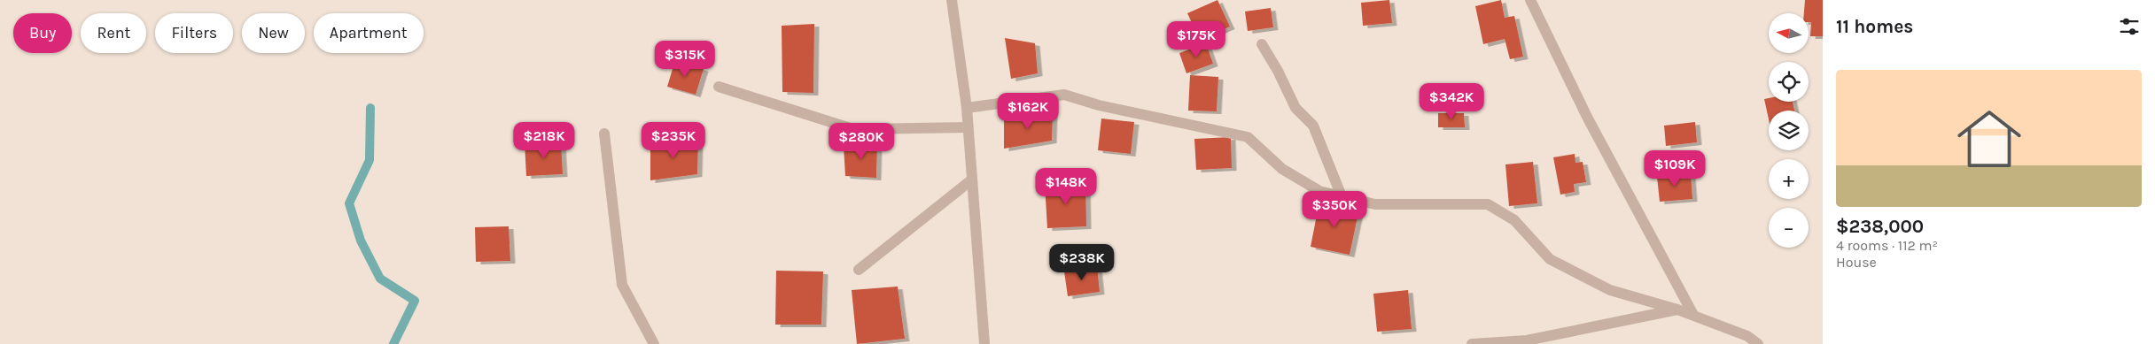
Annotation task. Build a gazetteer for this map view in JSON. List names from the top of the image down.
{
  "north": "left",
  "page": {
    "heading": "11 homes",
    "map_buttons": ["+", "−"],
    "chip": [
      "Buy",
      "Rent",
      "Filters",
      "New",
      "Apartment"
    ],
    "price": [
      "$175K",
      "$315K",
      "$342K",
      "$162K",
      "$218K",
      "$235K",
      "$280K",
      "$109K",
      "$148K",
      "$350K",
      "$238K"
    ],
    "list": [
      {
        "name": "$238,000",
        "note": "4 rooms · 112 m² · House"
      }
    ]
  }
}
